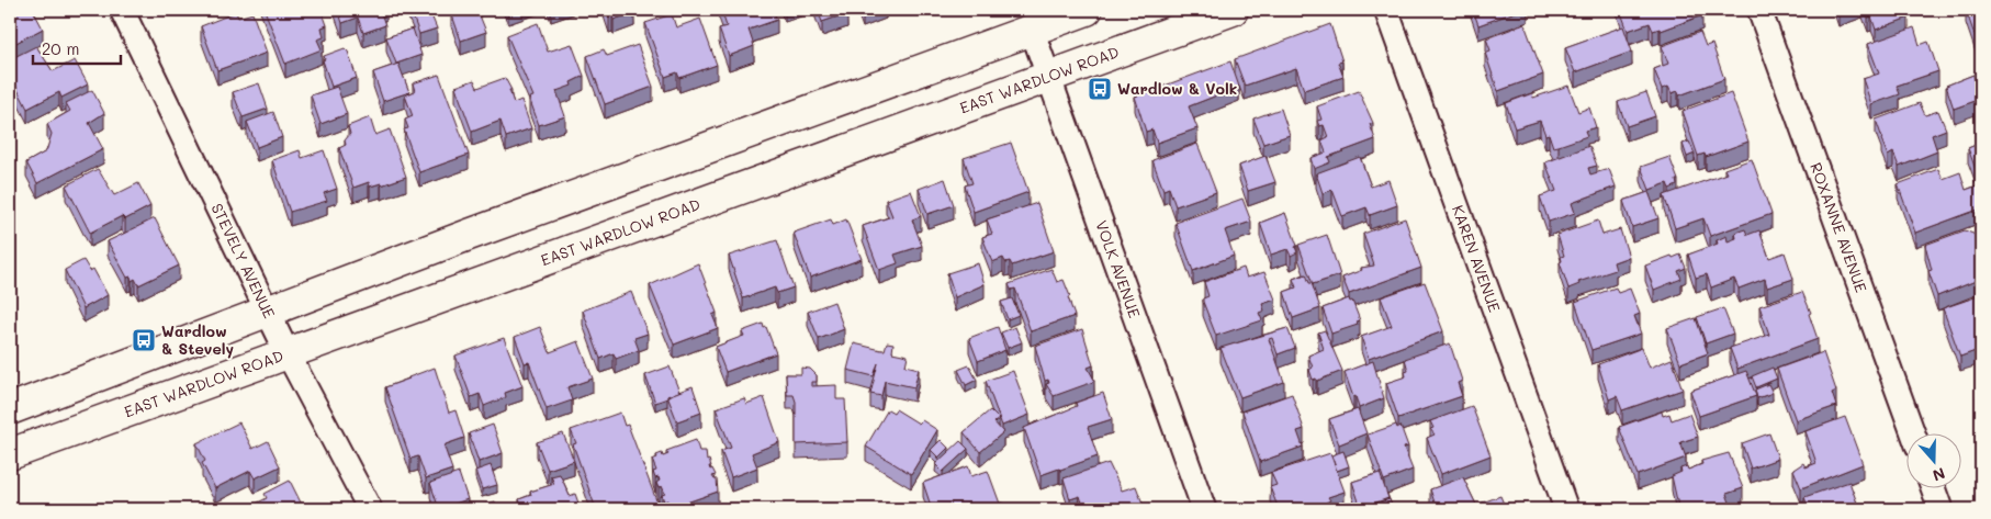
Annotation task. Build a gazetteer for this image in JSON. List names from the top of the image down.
{
  "streets": {
    "main road": ["EAST WARDLOW ROAD"],
    "street": [
      "ROXANNE AVENUE",
      "KAREN AVENUE",
      "STEVELY AVENUE",
      "VOLK AVENUE"
    ]
  },
  "crossings": [
    ["EAST WARDLOW ROAD", "STEVELY AVENUE"],
    ["EAST WARDLOW ROAD", "VOLK AVENUE"]
  ],
  "places": {
    "bus stop": ["Wardlow & Volk", "Wardlow & Stevely"]
  },
  "scale_bar": "20 m",
  "north": "bottom"
}
